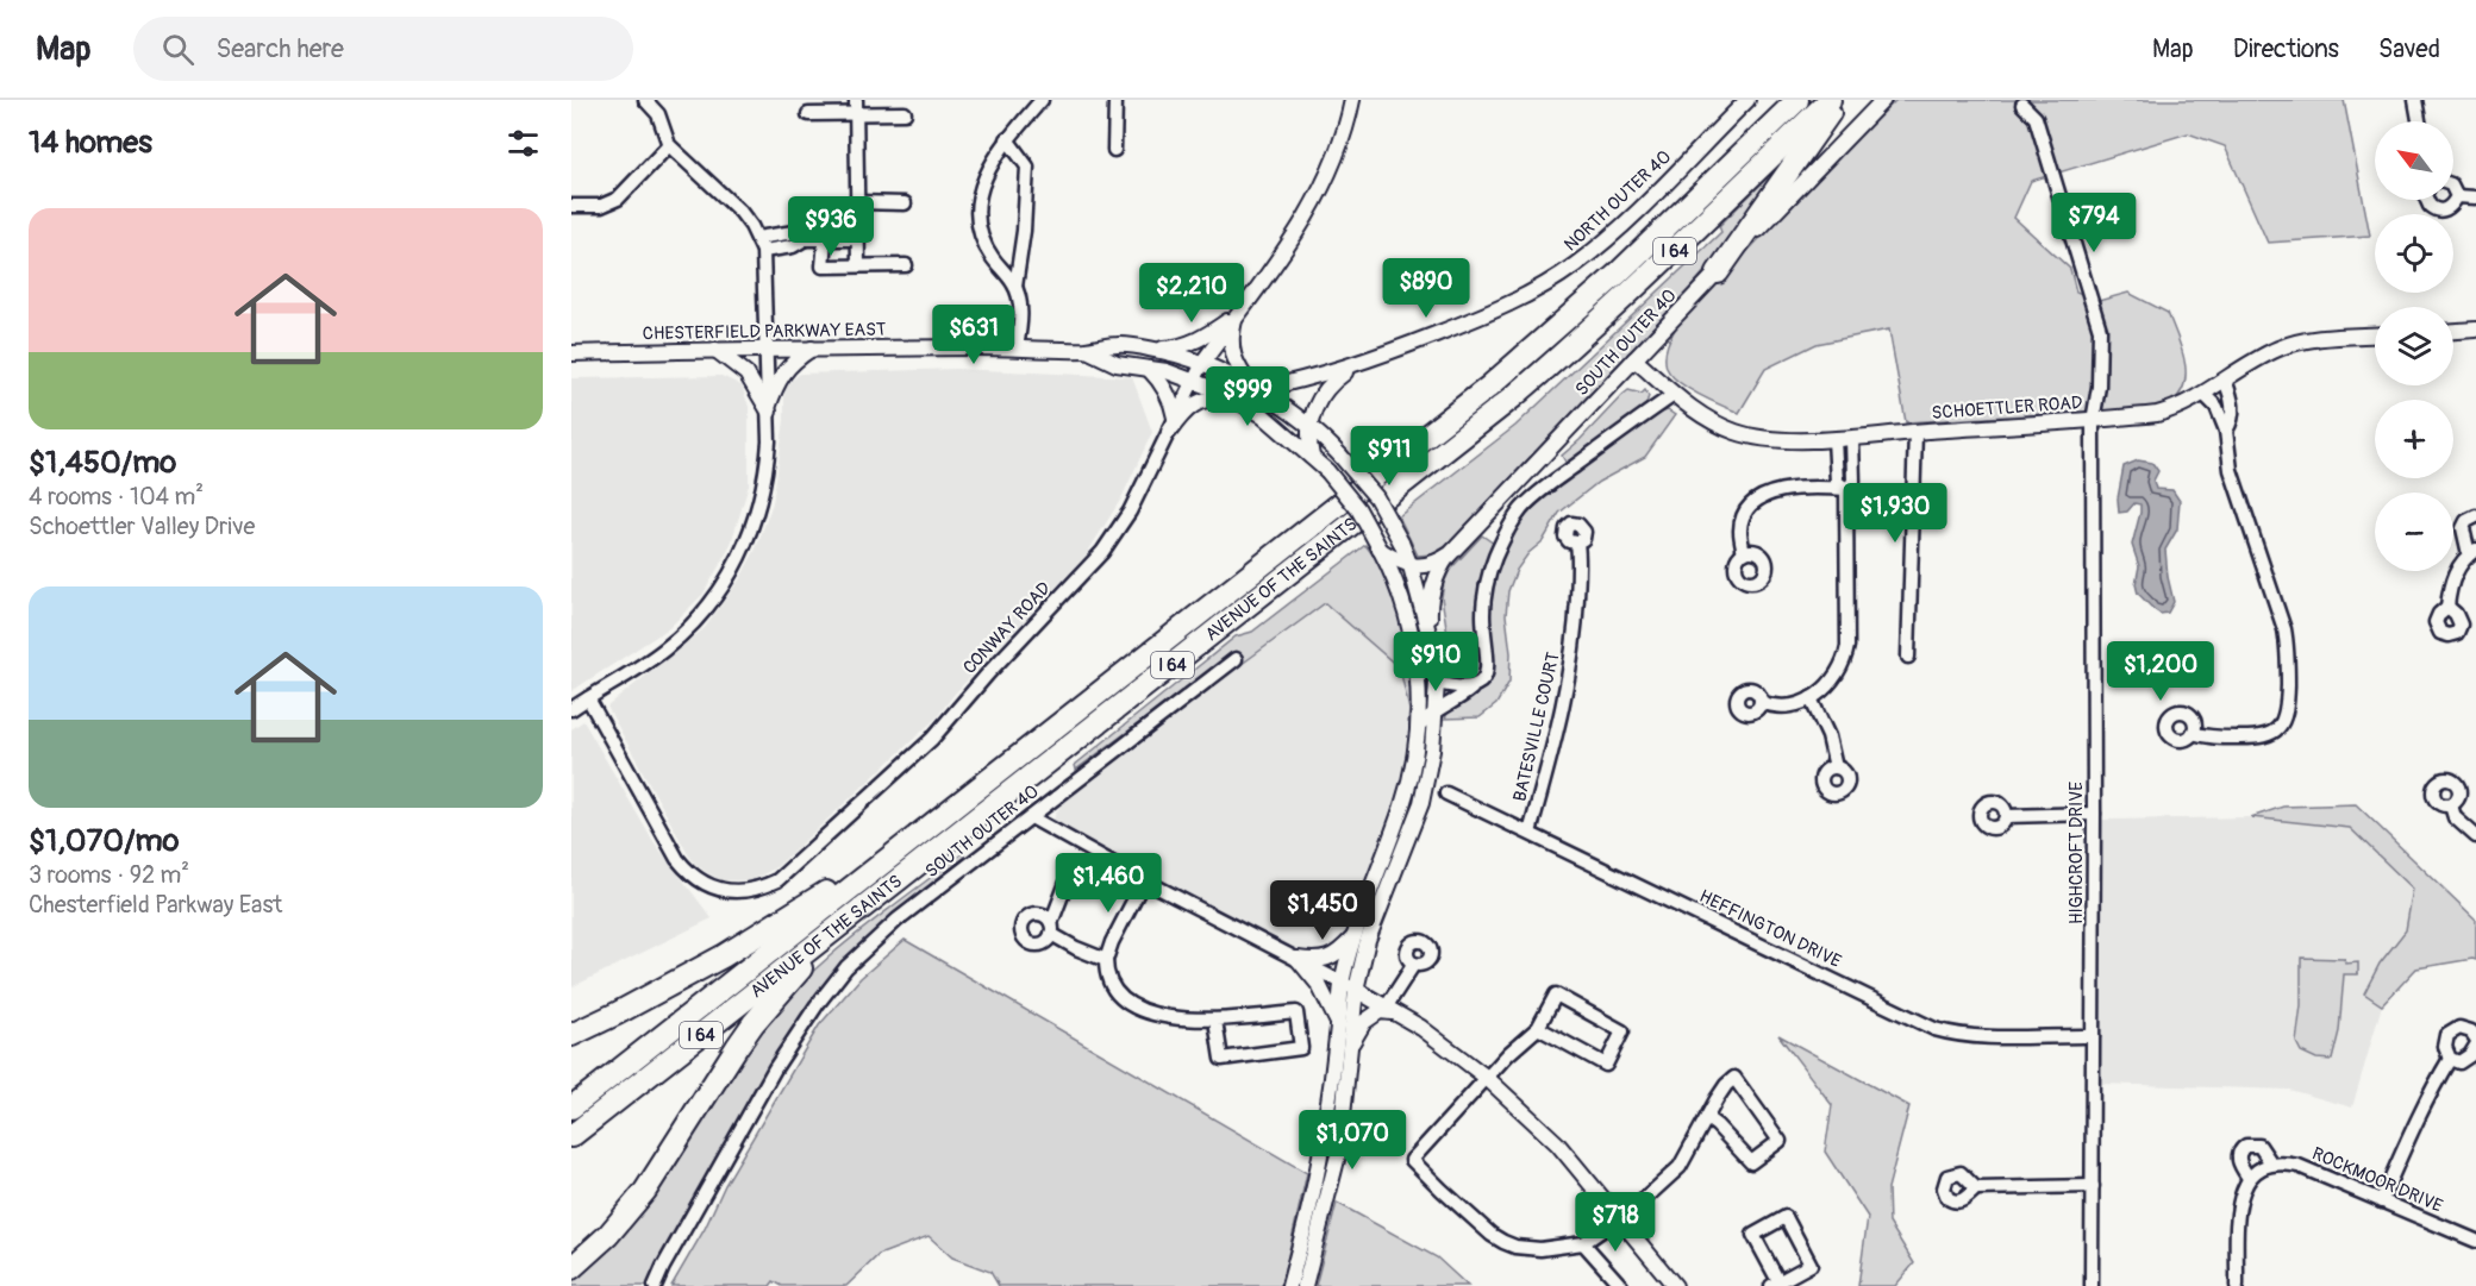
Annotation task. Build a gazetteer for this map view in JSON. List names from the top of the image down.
{
  "streets": {
    "highway": ["I 64", "AVENUE OF THE SAINTS"],
    "street": [
      "NORTH OUTER 40",
      "CHESTERFIELD PARKWAY EAST",
      "SOUTH OUTER 40",
      "SCHOETTLER ROAD",
      "CONWAY ROAD",
      "BATESVILLE COURT",
      "HIGHCROFT DRIVE",
      "HEFFINGTON DRIVE",
      "ROCKMOOR DRIVE"
    ]
  },
  "crossings": [
    ["NORTH OUTER 40", "CHESTERFIELD PARKWAY EAST"],
    ["CHESTERFIELD PARKWAY EAST", "SOUTH OUTER 40"],
    ["CHESTERFIELD PARKWAY EAST", "CONWAY ROAD"],
    ["SOUTH OUTER 40", "SCHOETTLER ROAD"],
    ["SCHOETTLER ROAD", "HIGHCROFT DRIVE"],
    ["BATESVILLE COURT", "HEFFINGTON DRIVE"],
    ["HIGHCROFT DRIVE", "HEFFINGTON DRIVE"]
  ],
  "north": "top left",
  "page": {
    "header": "Map",
    "search": "Search here",
    "nav": ["Map", "Directions", "Saved"],
    "heading": "14 homes",
    "map_buttons": ["+", "−"],
    "list": [
      {
        "name": "$1,450/mo",
        "note": "4 rooms · 104 m² · Schoettler Valley Drive"
      },
      {
        "name": "$1,070/mo",
        "note": "3 rooms · 92 m² · Chesterfield Parkway East"
      }
    ],
    "price": [
      "$794",
      "$936",
      "$890",
      "$2,210",
      "$631",
      "$999",
      "$911",
      "$1,930",
      "$910",
      "$1,200",
      "$1,460",
      "$1,450",
      "$1,070",
      "$718"
    ]
  }
}
